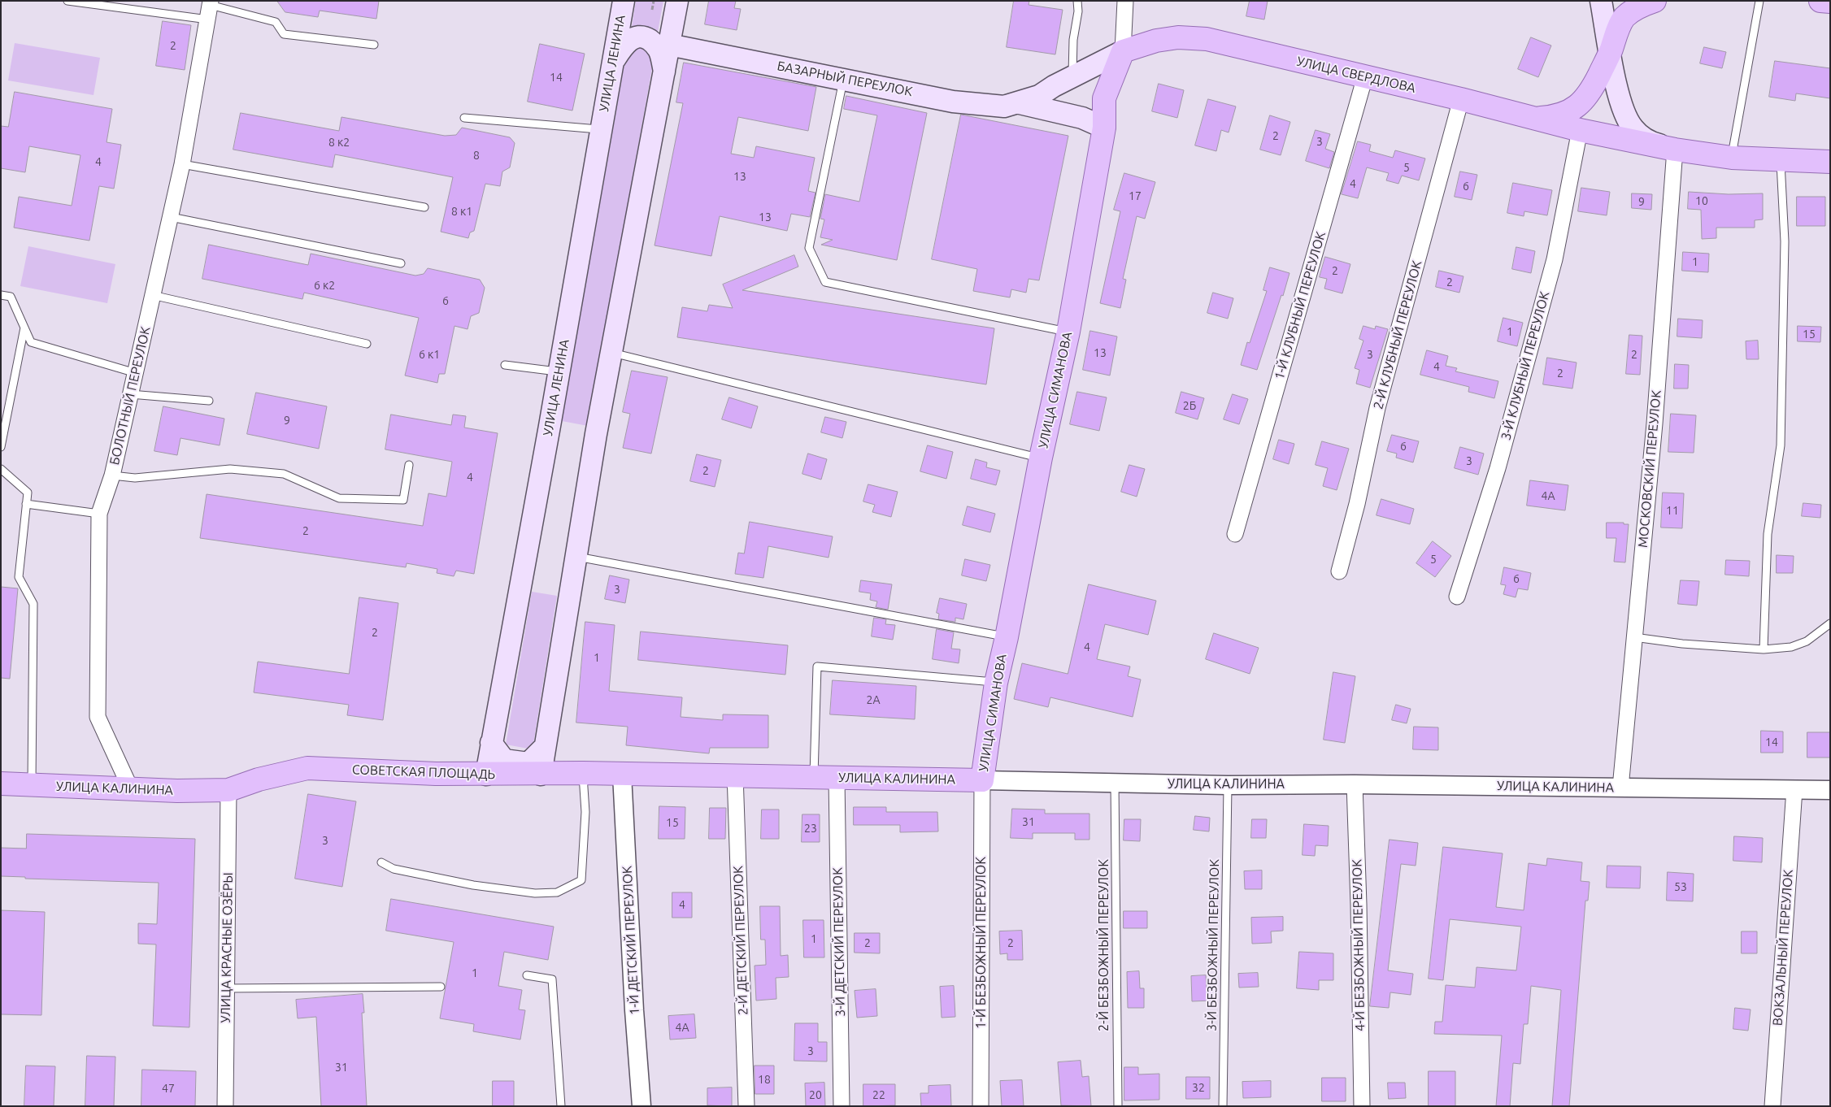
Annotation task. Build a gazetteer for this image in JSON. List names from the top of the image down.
{
  "streets": {
    "main road": [
      "УЛИЦА ЛЕНИНА",
      "УЛИЦА СВЕРДЛОВА",
      "БАЗАРНЫЙ ПЕРЕУЛОК",
      "УЛИЦА СИМАНОВА",
      "СОВЕТСКАЯ ПЛОЩАДЬ",
      "УЛИЦА КАЛИНИНА"
    ],
    "street": [
      "1-Й КЛУБНЫЙ ПЕРЕУЛОК",
      "2-Й КЛУБНЫЙ ПЕРЕУЛОК",
      "3-Й КЛУБНЫЙ ПЕРЕУЛОК",
      "БОЛОТНЫЙ ПЕРЕУЛОК",
      "МОСКОВСКИЙ ПЕРЕУЛОК",
      "1-Й ДЕТСКИЙ ПЕРЕУЛОК",
      "2-Й ДЕТСКИЙ ПЕРЕУЛОК",
      "3-Й ДЕТСКИЙ ПЕРЕУЛОК",
      "1-Й БЕЗБОЖНЫЙ ПЕРЕУЛОК",
      "4-Й БЕЗБОЖНЫЙ ПЕРЕУЛОК",
      "УЛИЦА КРАСНЫЕ ОЗЁРЫ",
      "ВОКЗАЛЬНЫЙ ПЕРЕУЛОК"
    ],
    "lane": ["2-Й БЕЗБОЖНЫЙ ПЕРЕУЛОК", "3-Й БЕЗБОЖНЫЙ ПЕРЕУЛОК"]
  },
  "crossings": [
    ["УЛИЦА ЛЕНИНА", "СОВЕТСКАЯ ПЛОЩАДЬ"],
    ["УЛИЦА СВЕРДЛОВА", "БАЗАРНЫЙ ПЕРЕУЛОК"],
    ["УЛИЦА СВЕРДЛОВА", "1-Й КЛУБНЫЙ ПЕРЕУЛОК"],
    ["УЛИЦА СВЕРДЛОВА", "2-Й КЛУБНЫЙ ПЕРЕУЛОК"],
    ["УЛИЦА СВЕРДЛОВА", "3-Й КЛУБНЫЙ ПЕРЕУЛОК"],
    ["УЛИЦА СВЕРДЛОВА", "УЛИЦА СИМАНОВА"],
    ["УЛИЦА СВЕРДЛОВА", "МОСКОВСКИЙ ПЕРЕУЛОК"],
    ["БАЗАРНЫЙ ПЕРЕУЛОК", "УЛИЦА СИМАНОВА"],
    ["УЛИЦА СИМАНОВА", "УЛИЦА КАЛИНИНА"],
    ["УЛИЦА СИМАНОВА", "1-Й БЕЗБОЖНЫЙ ПЕРЕУЛОК"],
    ["БОЛОТНЫЙ ПЕРЕУЛОК", "УЛИЦА КАЛИНИНА"],
    ["МОСКОВСКИЙ ПЕРЕУЛОК", "УЛИЦА КАЛИНИНА"],
    ["СОВЕТСКАЯ ПЛОЩАДЬ", "УЛИЦА КАЛИНИНА"],
    ["СОВЕТСКАЯ ПЛОЩАДЬ", "1-Й ДЕТСКИЙ ПЕРЕУЛОК"],
    ["СОВЕТСКАЯ ПЛОЩАДЬ", "УЛИЦА КРАСНЫЕ ОЗЁРЫ"],
    ["УЛИЦА КАЛИНИНА", "1-Й ДЕТСКИЙ ПЕРЕУЛОК"],
    ["УЛИЦА КАЛИНИНА", "2-Й ДЕТСКИЙ ПЕРЕУЛОК"],
    ["УЛИЦА КАЛИНИНА", "3-Й ДЕТСКИЙ ПЕРЕУЛОК"],
    ["УЛИЦА КАЛИНИНА", "1-Й БЕЗБОЖНЫЙ ПЕРЕУЛОК"],
    ["УЛИЦА КАЛИНИНА", "2-Й БЕЗБОЖНЫЙ ПЕРЕУЛОК"],
    ["УЛИЦА КАЛИНИНА", "3-Й БЕЗБОЖНЫЙ ПЕРЕУЛОК"],
    ["УЛИЦА КАЛИНИНА", "4-Й БЕЗБОЖНЫЙ ПЕРЕУЛОК"],
    ["УЛИЦА КАЛИНИНА", "УЛИЦА КРАСНЫЕ ОЗЁРЫ"],
    ["УЛИЦА КАЛИНИНА", "ВОКЗАЛЬНЫЙ ПЕРЕУЛОК"]
  ],
  "house_numbers": [
    "2",
    "14",
    "2",
    "3",
    "8 к2",
    "8",
    "4",
    "5",
    "13",
    "4",
    "6",
    "17",
    "10",
    "9",
    "8 к1",
    "13",
    "1",
    "2",
    "2",
    "6 к2",
    "6",
    "1",
    "15",
    "13",
    "6 к1",
    "3",
    "2",
    "4",
    "2",
    "2Б",
    "9",
    "6",
    "3",
    "2",
    "4",
    "4А",
    "11",
    "2",
    "5",
    "6",
    "3",
    "2",
    "4",
    "1",
    "2А",
    "14",
    "31",
    "15",
    "23",
    "3",
    "53",
    "4",
    "1",
    "2",
    "2",
    "1",
    "4А",
    "3",
    "31",
    "18",
    "32",
    "47",
    "20",
    "22"
  ]
}
